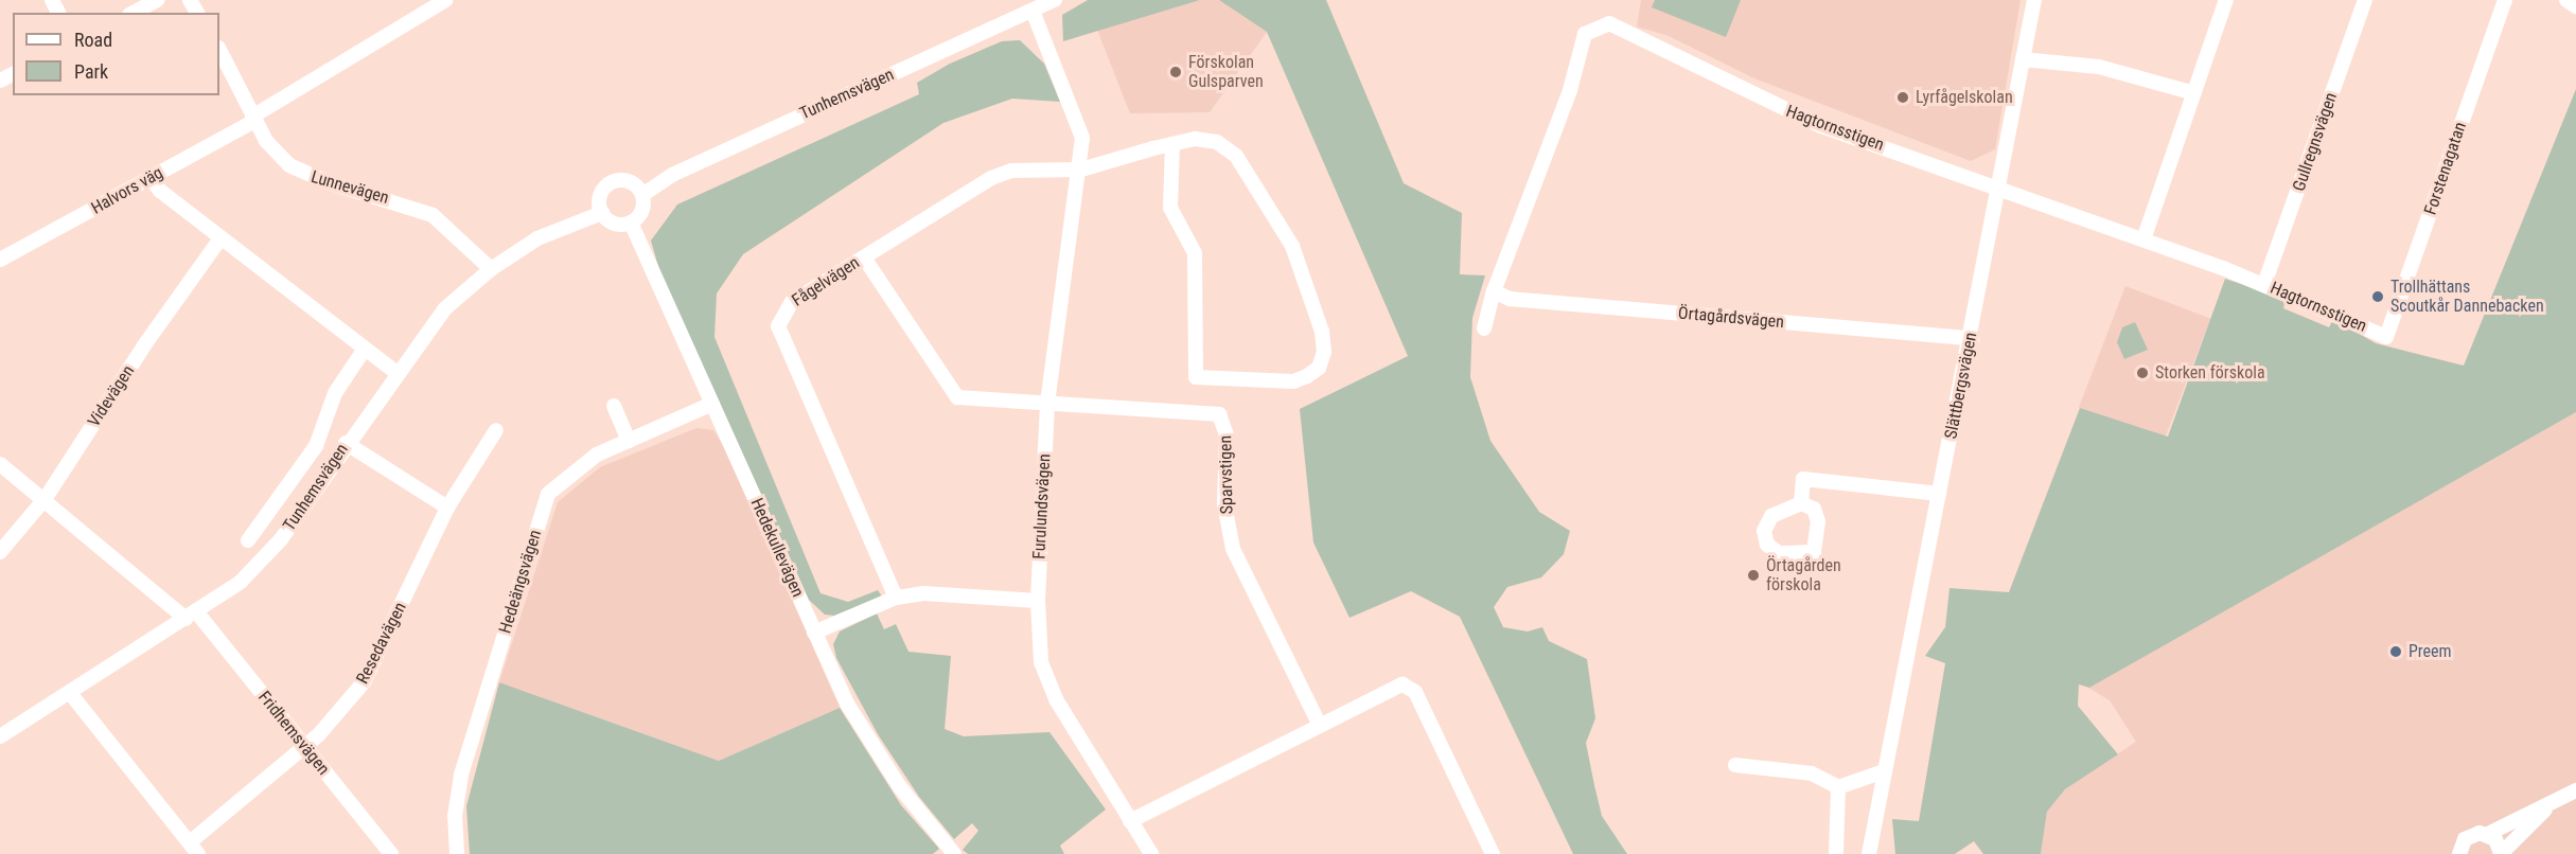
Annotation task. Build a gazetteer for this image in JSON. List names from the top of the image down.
{
  "streets": {
    "street": [
      "Tunhemsvägen",
      "Hagtornsstigen",
      "Gullregnsvägen",
      "Forstenagatan",
      "Lunnevägen",
      "Halvors väg",
      "Fågelvägen",
      "Örtagårdsvägen",
      "Slättbergsvägen",
      "Videvägen",
      "Sparvstigen",
      "Furulundsvägen",
      "Hedekullevägen",
      "Hedeängsvägen",
      "Resedavägen",
      "Fridhemsvägen"
    ]
  },
  "crossings": [
    ["Tunhemsvägen", "Lunnevägen"],
    ["Tunhemsvägen", "Furulundsvägen"],
    ["Tunhemsvägen", "Hedekullevägen"],
    ["Tunhemsvägen", "Fridhemsvägen"],
    ["Hagtornsstigen", "Gullregnsvägen"],
    ["Hagtornsstigen", "Forstenagatan"],
    ["Hagtornsstigen", "Örtagårdsvägen"],
    ["Hagtornsstigen", "Slättbergsvägen"],
    ["Lunnevägen", "Halvors väg"],
    ["Fågelvägen", "Furulundsvägen"],
    ["Örtagårdsvägen", "Slättbergsvägen"],
    ["Videvägen", "Fridhemsvägen"],
    ["Sparvstigen", "Furulundsvägen"],
    ["Hedekullevägen", "Hedeängsvägen"],
    ["Resedavägen", "Fridhemsvägen"]
  ],
  "places": [
    "Förskolan Gulsparven",
    "Lyrfågelskolan",
    "Trollhättans Scoutkår Dannebacken",
    "Storken förskola",
    "Örtagården förskola",
    "Preem"
  ],
  "legend": ["Road", "Park"]
}
